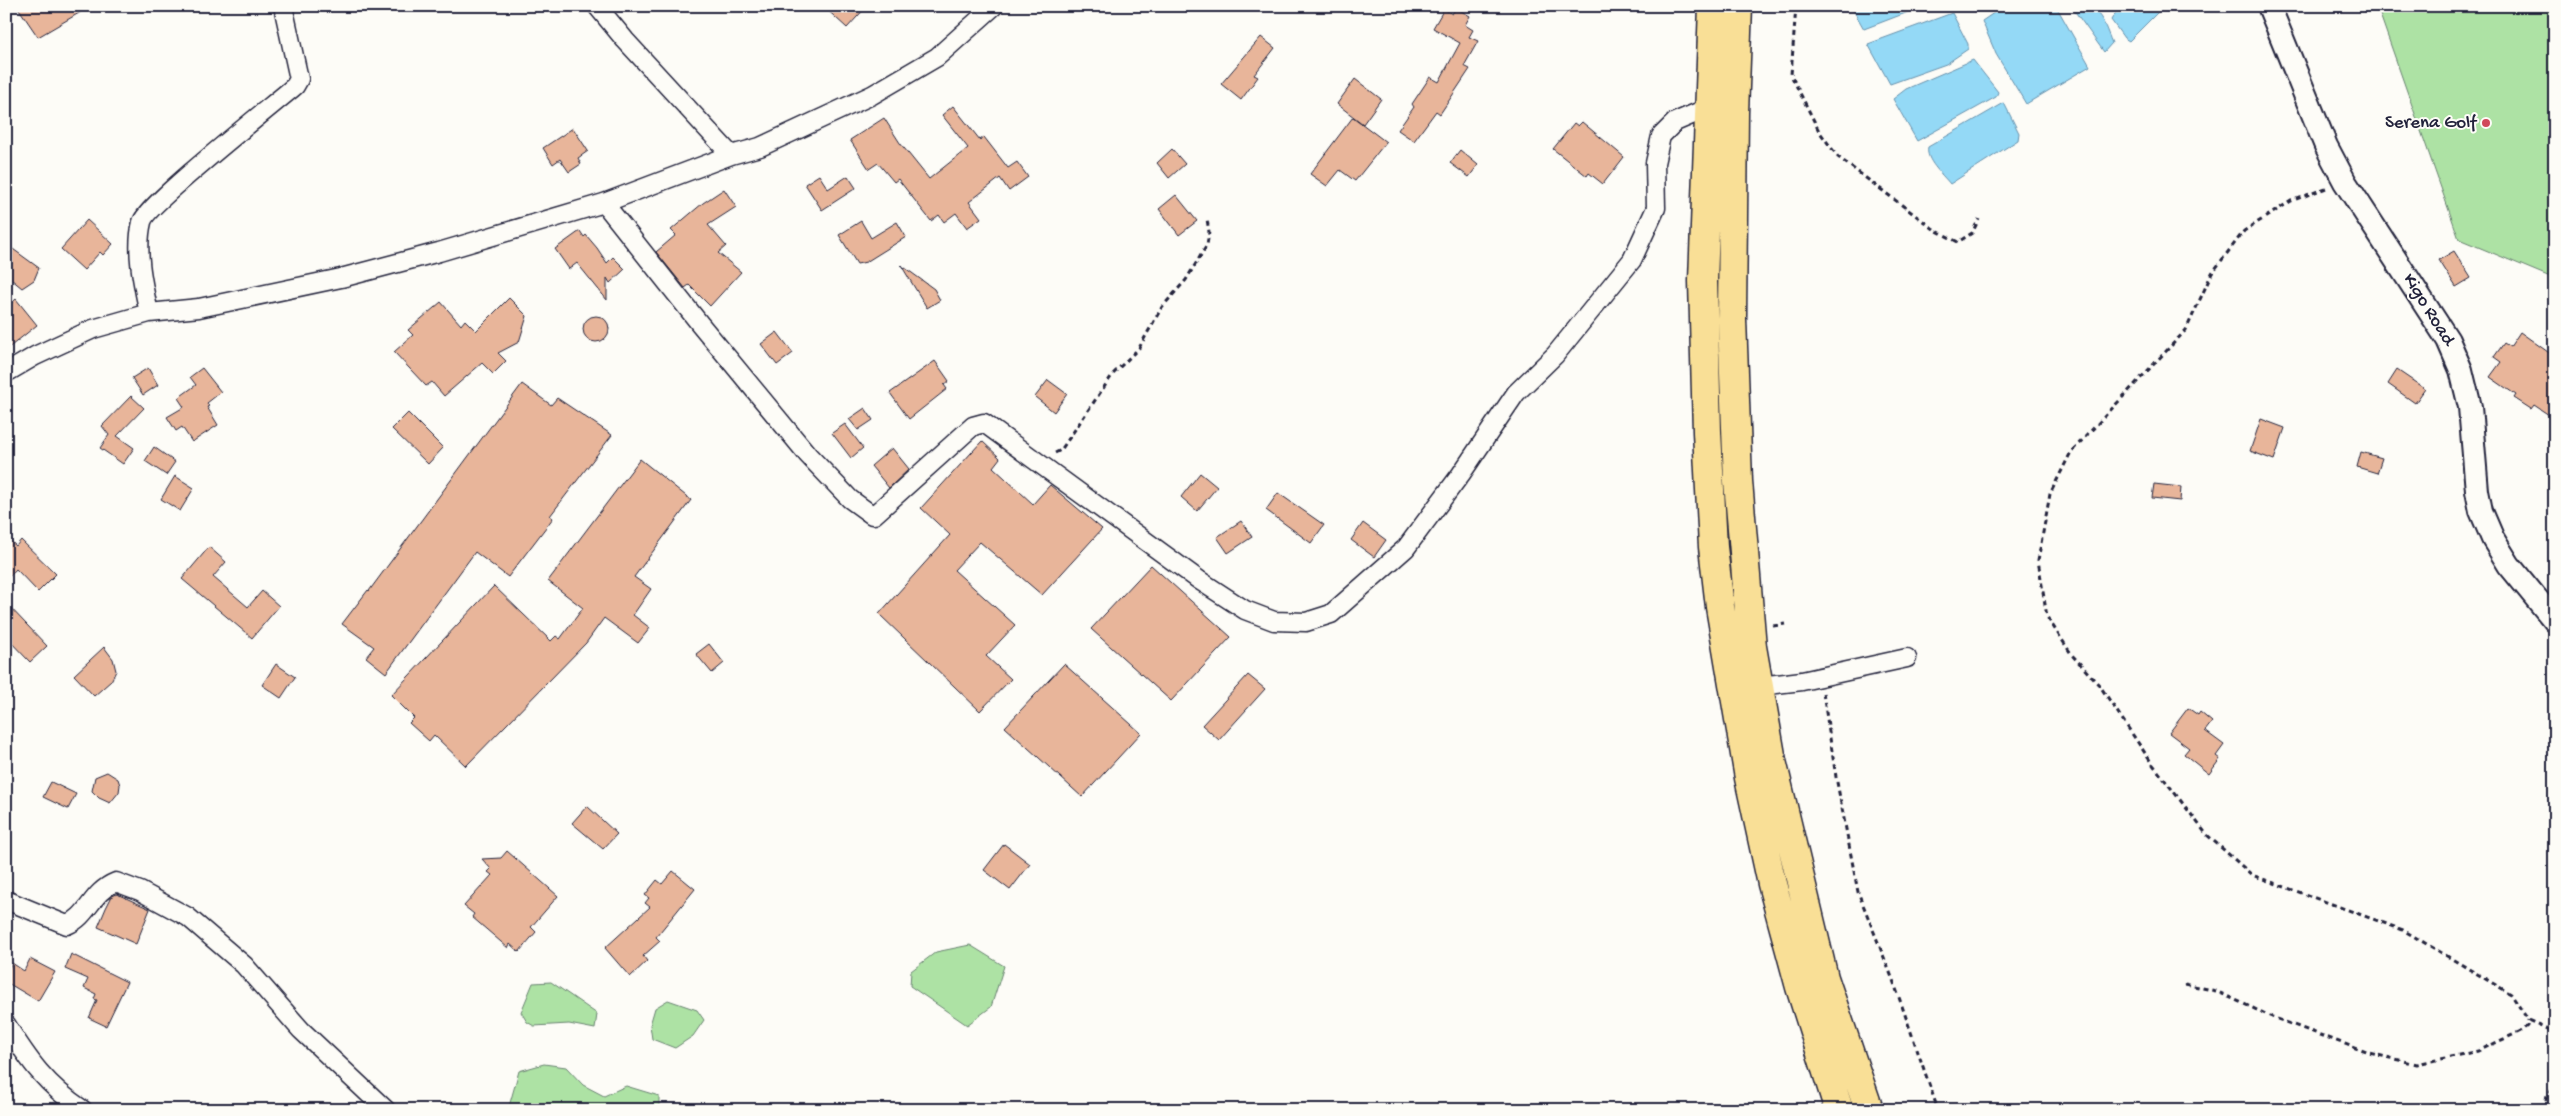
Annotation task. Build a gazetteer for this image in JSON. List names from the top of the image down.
{
  "streets": {
    "street": ["Kigo Road"]
  },
  "places": ["Serena Golf"]
}
